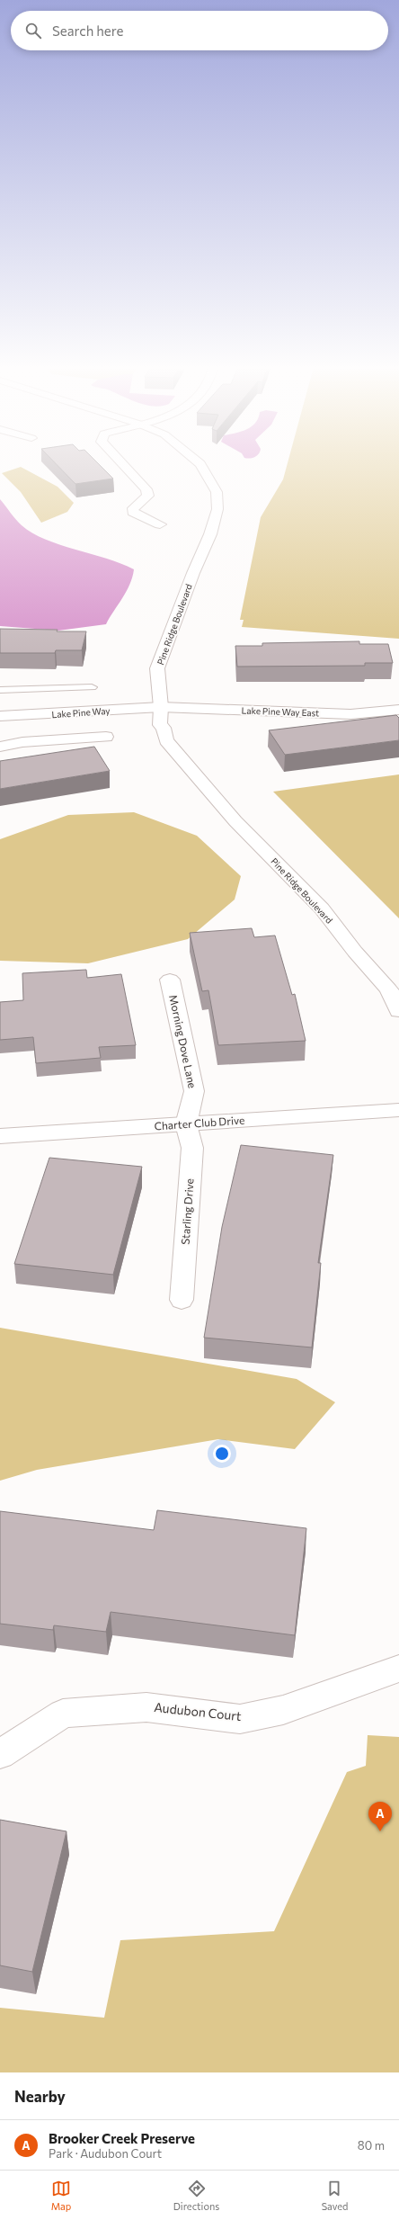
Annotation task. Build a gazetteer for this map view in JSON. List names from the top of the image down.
{
  "streets": {
    "street": [
      "Pine Ridge Boulevard",
      "Lake Pine Way East",
      "Lake Pine Way",
      "Morning Dove Lane",
      "Charter Club Drive",
      "Starling Drive",
      "Audubon Court"
    ]
  },
  "crossings": [
    ["Pine Ridge Boulevard", "Lake Pine Way East"],
    ["Pine Ridge Boulevard", "Lake Pine Way"],
    ["Lake Pine Way East", "Lake Pine Way"],
    ["Morning Dove Lane", "Charter Club Drive"],
    ["Morning Dove Lane", "Starling Drive"],
    ["Charter Club Drive", "Starling Drive"]
  ],
  "page": {
    "search": "Search here",
    "pins": "A",
    "heading": "Nearby",
    "list": [
      {
        "mark": "A",
        "name": "Brooker Creek Preserve",
        "note": "Park · Audubon Court",
        "value": "80 m"
      }
    ],
    "nav": ["Map", "Directions", "Saved"]
  }
}
